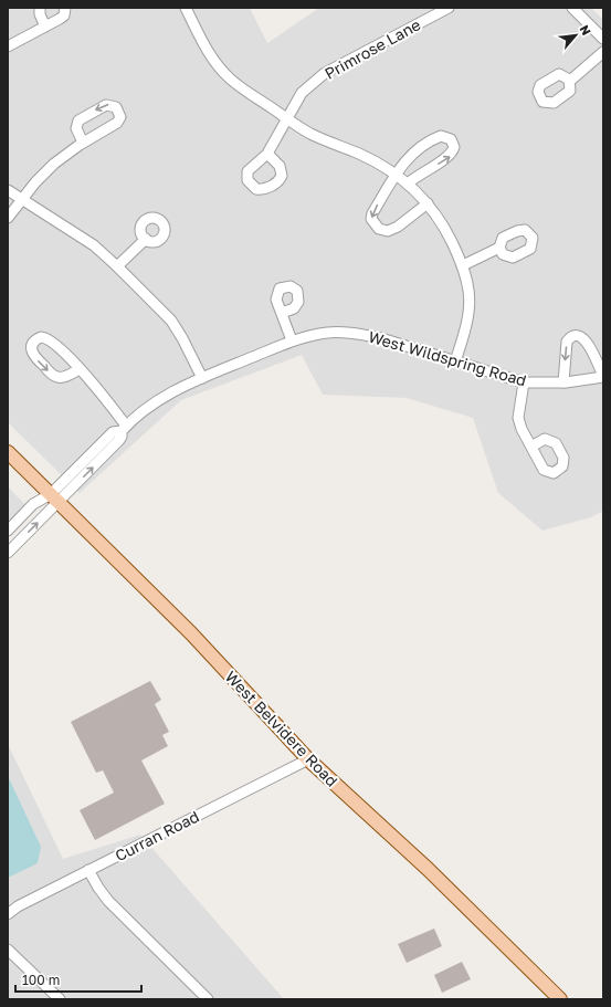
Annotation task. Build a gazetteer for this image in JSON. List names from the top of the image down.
{
  "streets": {
    "main road": ["West Belvidere Road"],
    "street": ["Primrose Lane", "West Wildspring Road", "Curran Road"]
  },
  "crossings": [
    ["West Wildspring Road", "West Belvidere Road"],
    ["West Belvidere Road", "Curran Road"]
  ],
  "scale_bar": "100 m",
  "north": "top right"
}
